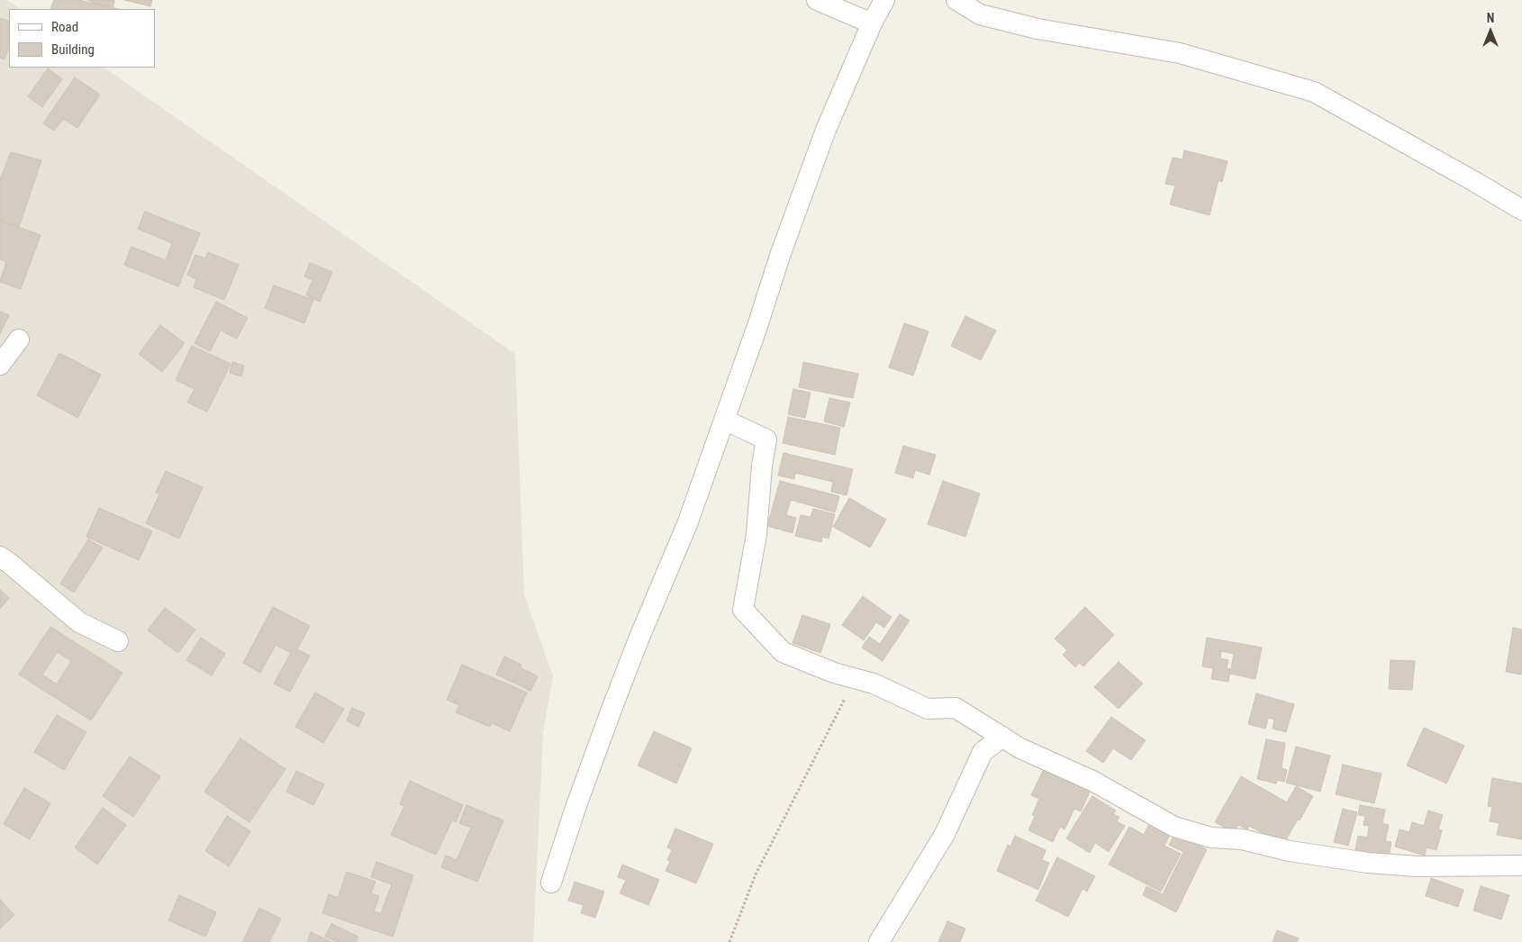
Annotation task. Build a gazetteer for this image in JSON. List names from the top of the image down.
{
  "legend": ["Road", "Building"],
  "north": "top"
}
